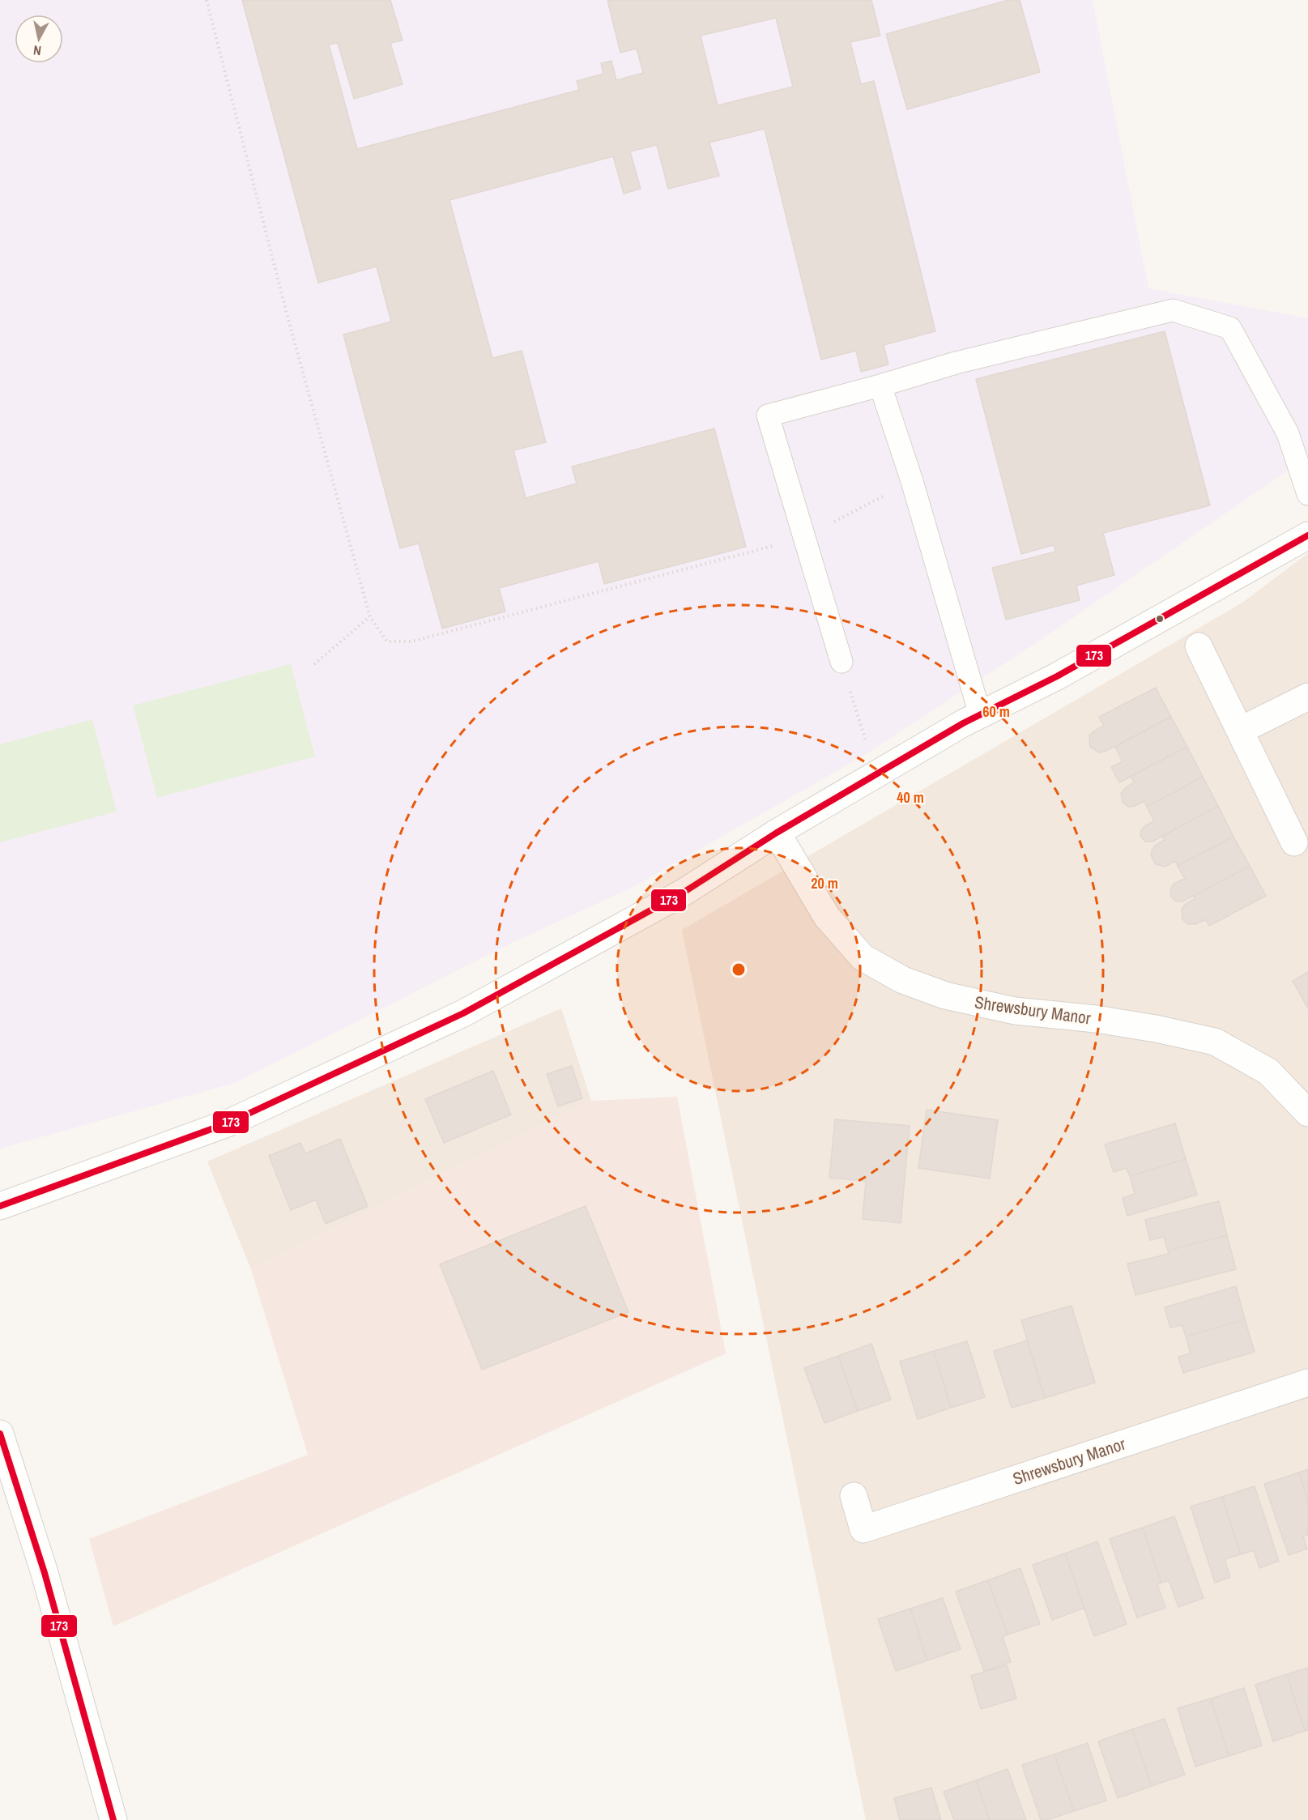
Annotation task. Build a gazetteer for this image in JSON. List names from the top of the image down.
{
  "streets": {
    "street": ["Shrewsbury Manor"]
  },
  "lines": ["transit line 173"],
  "north": "bottom",
  "rings": ["60 m", "40 m", "20 m"]
}
